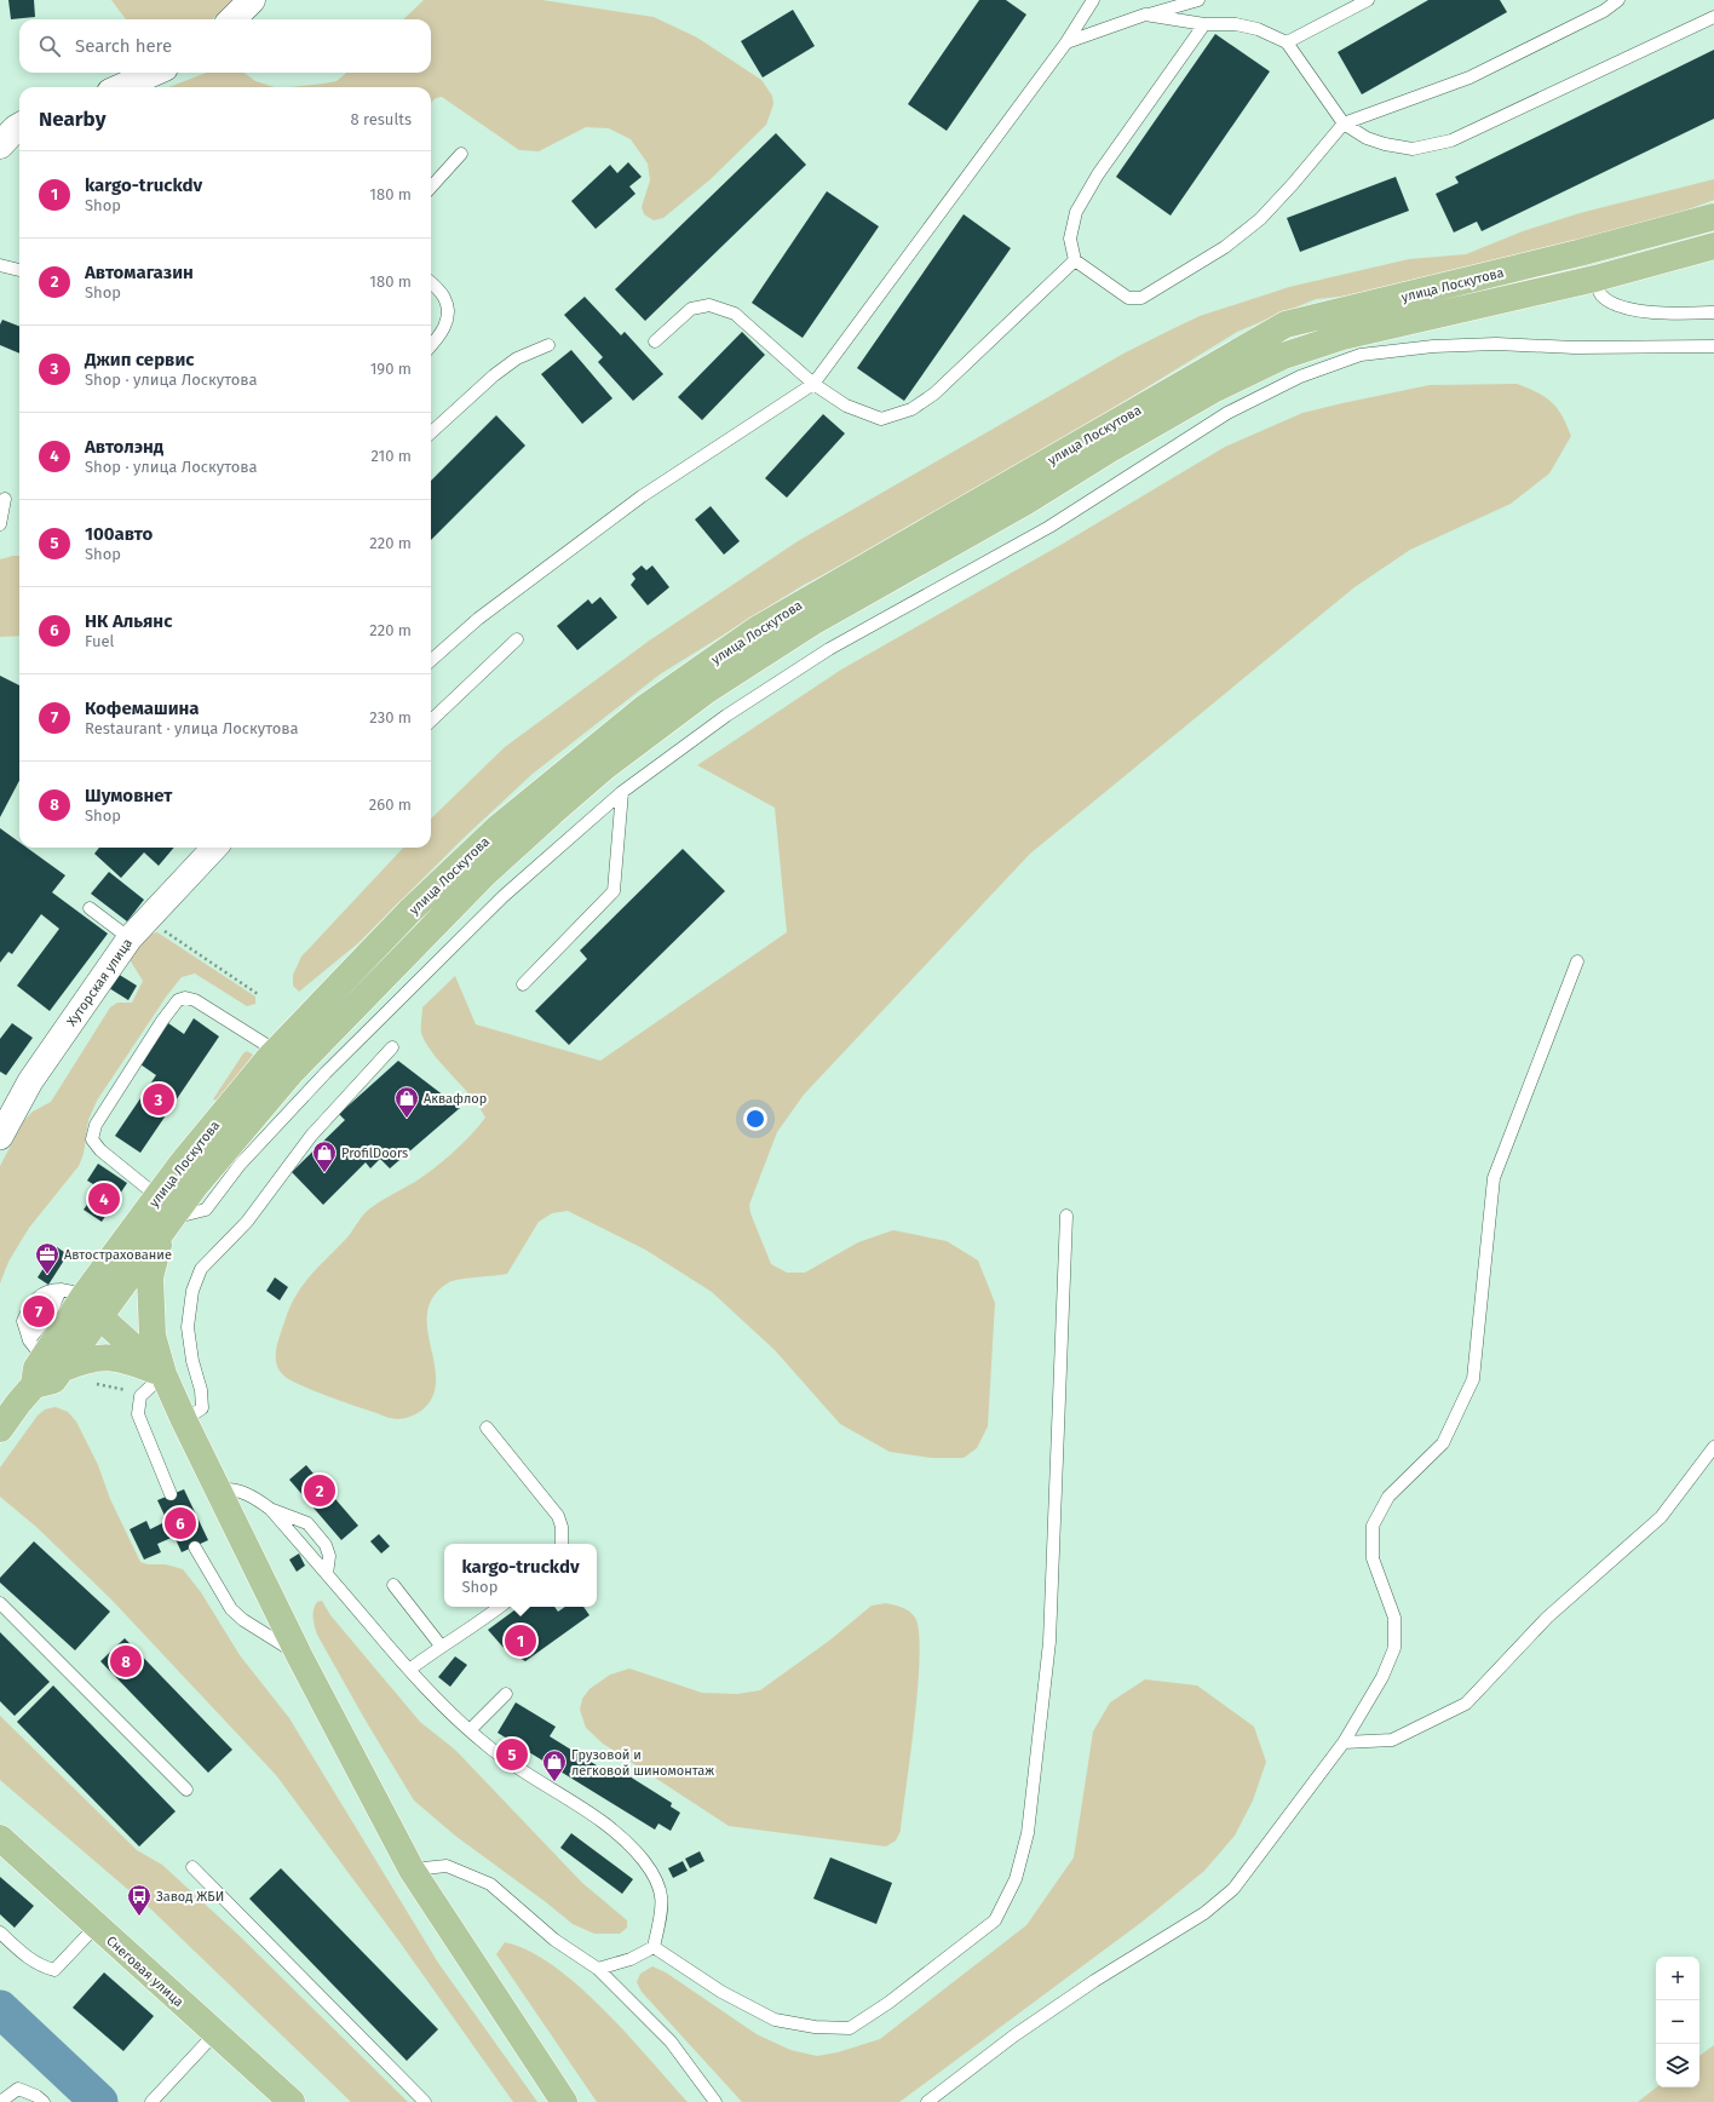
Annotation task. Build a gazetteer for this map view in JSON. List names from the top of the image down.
{
  "streets": {
    "main road": ["улица Лоскутова", "Снеговая улица"],
    "street": ["Хуторская улица"]
  },
  "places": {
    "shop": ["Аквафлор", "ProfilDoors", "Грузовой и легковой шиномонтаж"],
    "office": ["Автострахование"],
    "bus stop": ["Завод ЖБИ"]
  },
  "page": {
    "search": "Search here",
    "heading": ["Nearby", "8 results"],
    "list": [
      {
        "mark": "1",
        "name": "kargo-truckdv",
        "note": "Shop",
        "value": "180 m"
      },
      {
        "mark": "2",
        "name": "Автомагазин",
        "note": "Shop",
        "value": "180 m"
      },
      {
        "mark": "3",
        "name": "Джип сервис",
        "note": "Shop · улица Лоскутова",
        "value": "190 m"
      },
      {
        "mark": "4",
        "name": "Автолэнд",
        "note": "Shop · улица Лоскутова",
        "value": "210 m"
      },
      {
        "mark": "5",
        "name": "100авто",
        "note": "Shop",
        "value": "220 m"
      },
      {
        "mark": "6",
        "name": "НК Альянс",
        "note": "Fuel",
        "value": "220 m"
      },
      {
        "mark": "7",
        "name": "Кофемашина",
        "note": "Restaurant · улица Лоскутова",
        "value": "230 m"
      },
      {
        "mark": "8",
        "name": "Шумовнет",
        "note": "Shop",
        "value": "260 m"
      }
    ],
    "pins": [
      "3",
      "4",
      "7",
      "2",
      "6",
      "1",
      "8",
      "5"
    ],
    "popup": ["kargo-truckdv", "Shop"],
    "map_buttons": ["+", "−"]
  }
}
